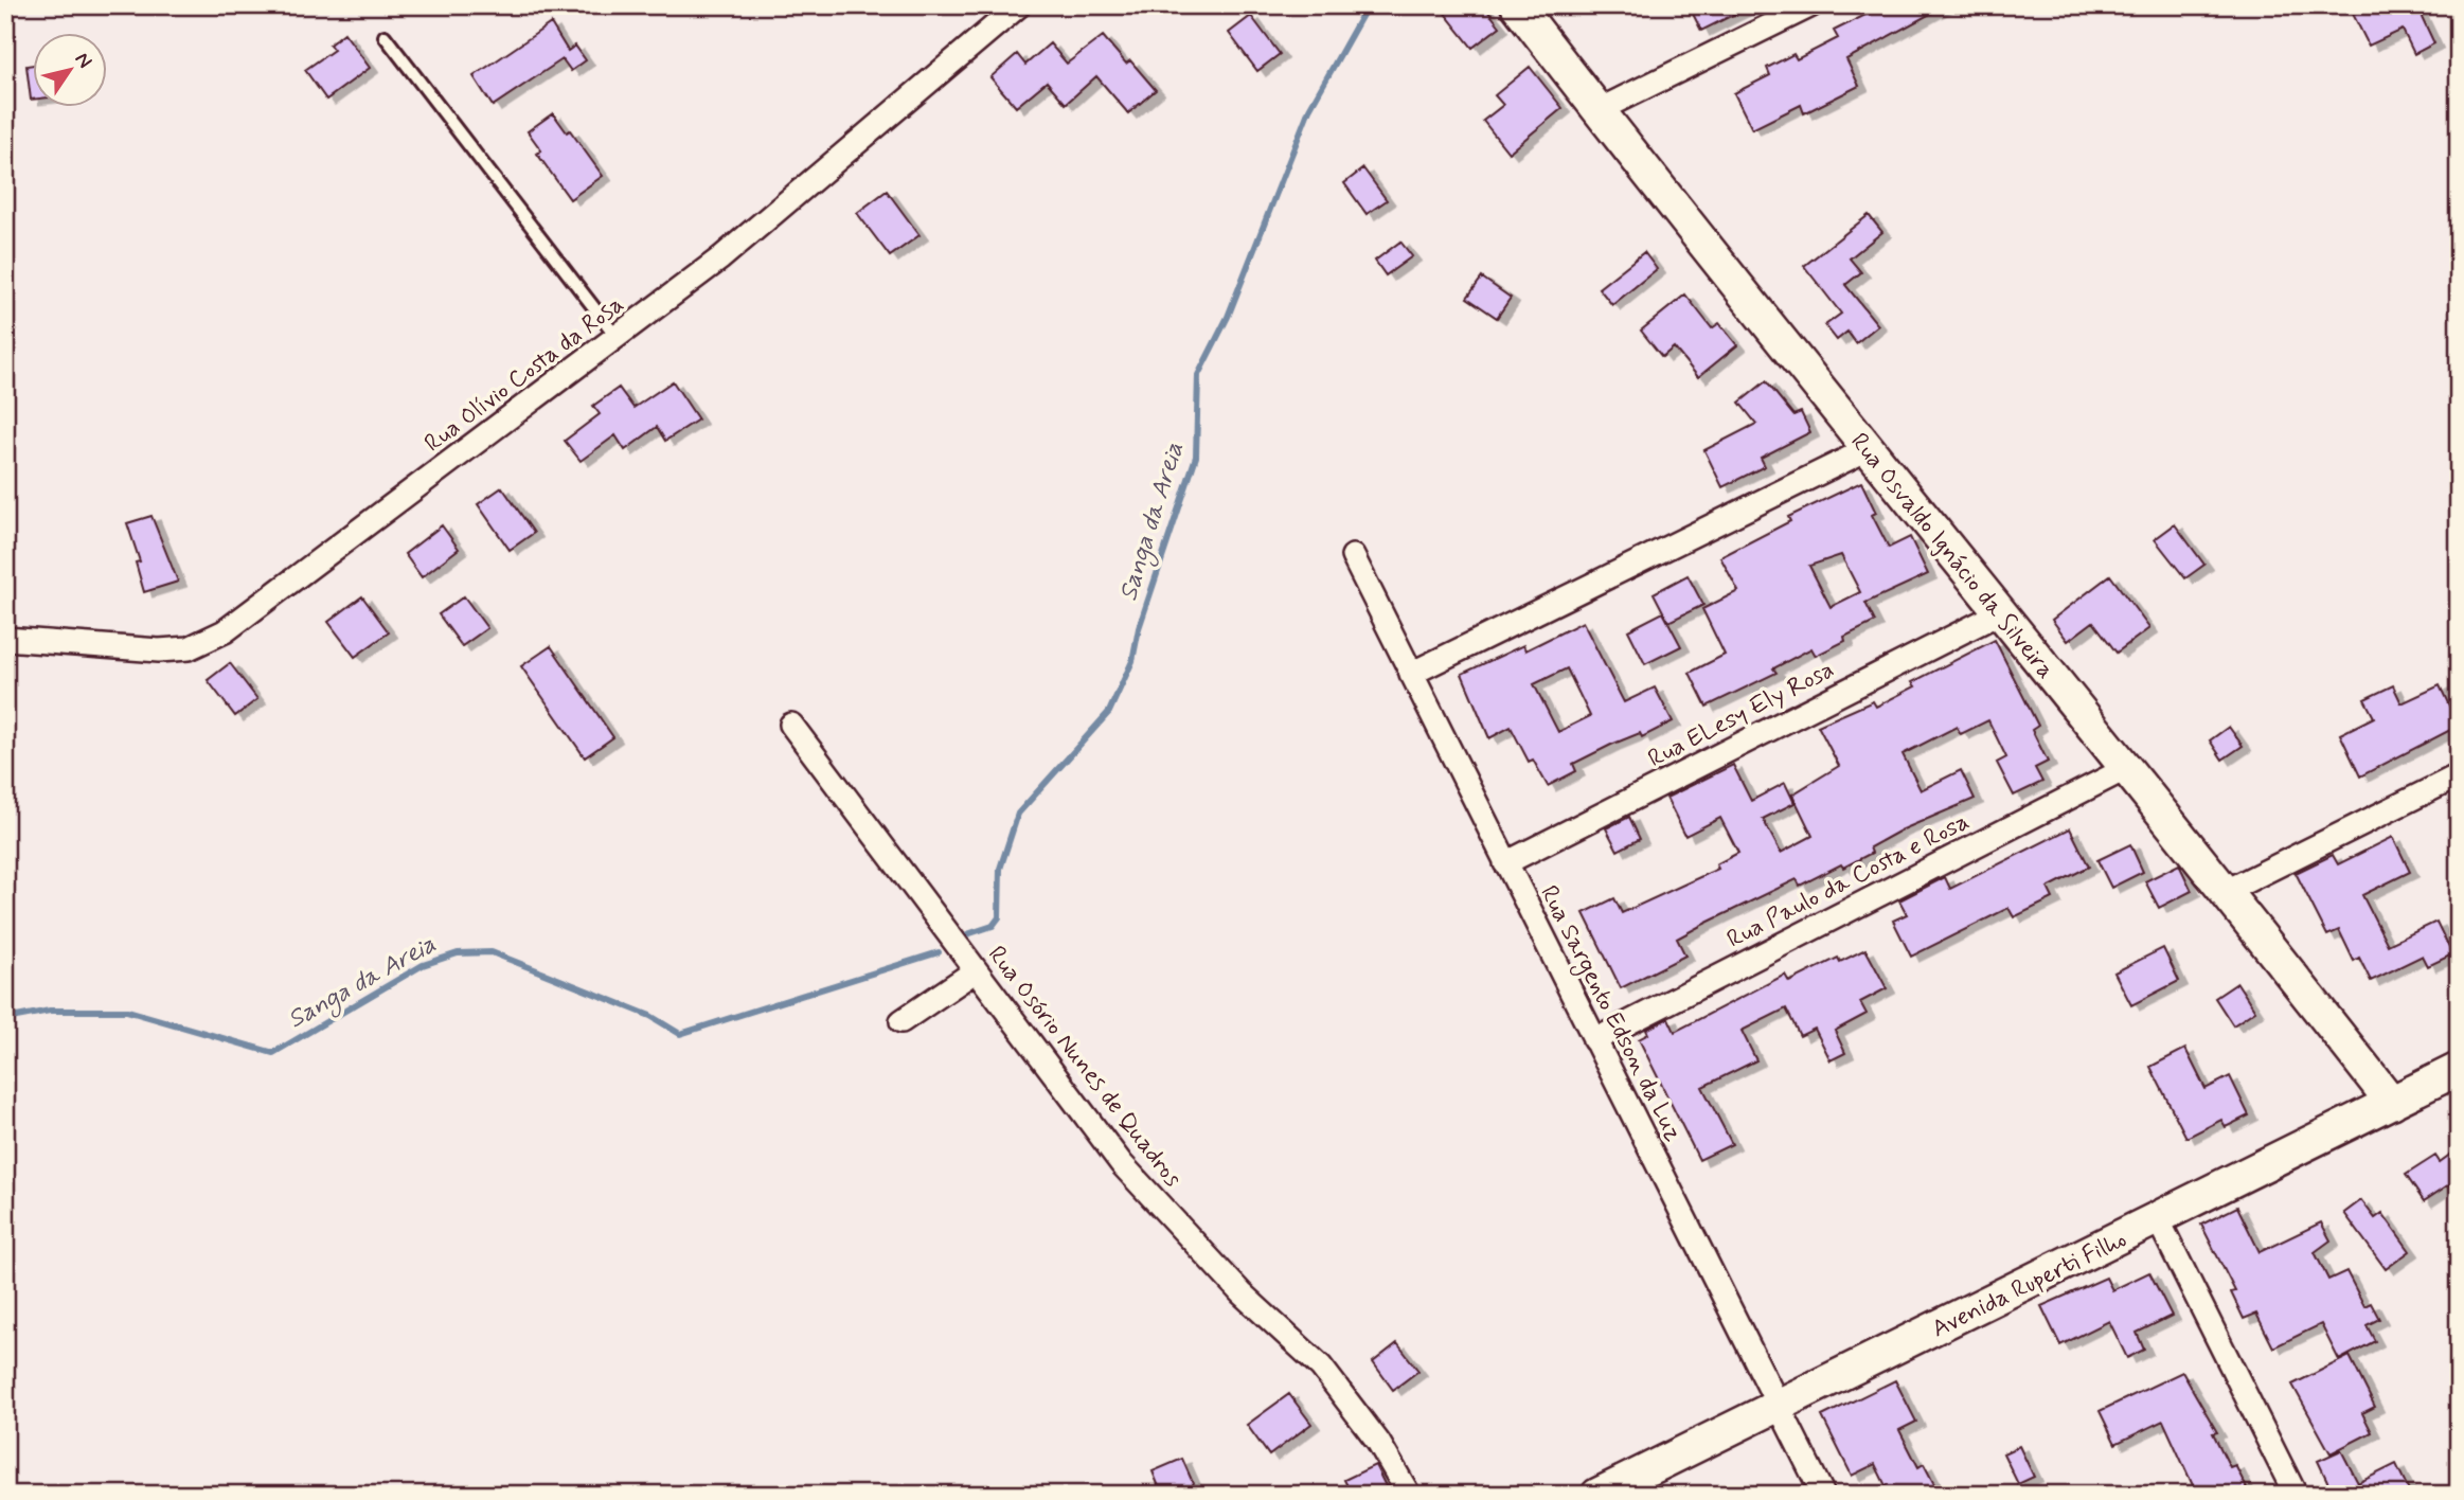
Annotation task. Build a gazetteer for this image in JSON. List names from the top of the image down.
{
  "streets": {
    "street": [
      "Rua Olívio Costa da Rosa",
      "Rua Osvaldo Ignácio da Silveira",
      "Rua ELesy Ely Rosa",
      "Rua Paulo da Costa e Rosa",
      "Rua Sargento Edson da Luz",
      "Rua Osório Nunes de Quadros",
      "Avenida Ruperti Filho"
    ]
  },
  "crossings": [
    ["Rua Osvaldo Ignácio da Silveira", "Rua ELesy Ely Rosa"],
    ["Rua Osvaldo Ignácio da Silveira", "Rua Paulo da Costa e Rosa"],
    ["Rua Osvaldo Ignácio da Silveira", "Avenida Ruperti Filho"],
    ["Rua ELesy Ely Rosa", "Rua Sargento Edson da Luz"],
    ["Rua Paulo da Costa e Rosa", "Rua Sargento Edson da Luz"],
    ["Rua Sargento Edson da Luz", "Avenida Ruperti Filho"]
  ],
  "water": ["Sanga da Areia"],
  "north": "top right"
}
